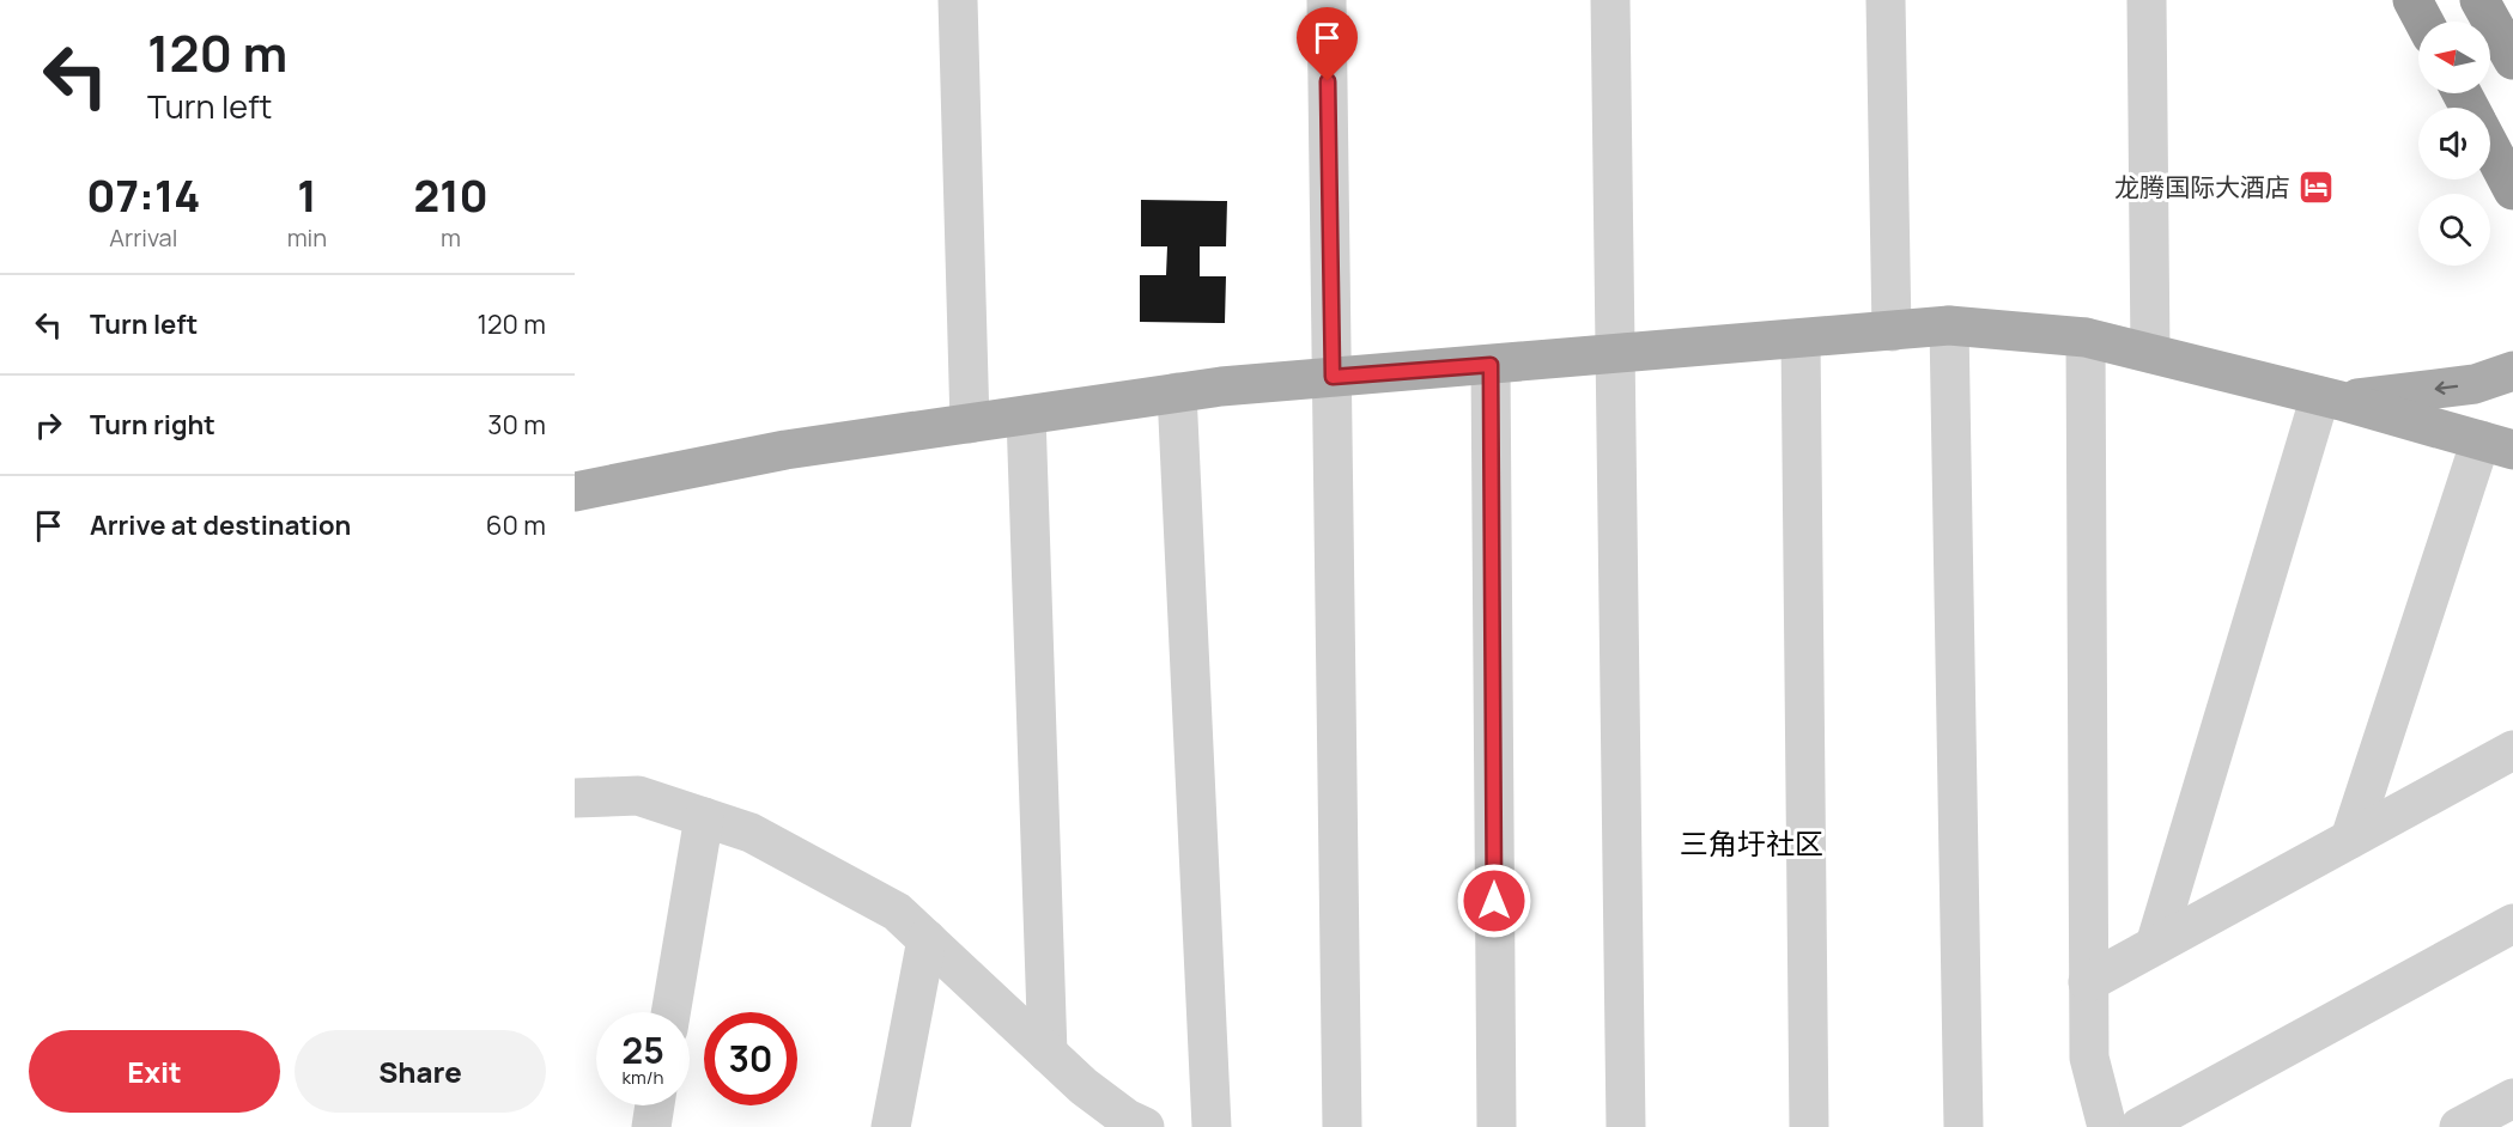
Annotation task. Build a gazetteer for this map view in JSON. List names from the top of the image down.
{
  "districts": ["三角圩社区"],
  "places": {
    "hotel": ["龙腾国际大酒店"]
  },
  "north": "left",
  "page": {
    "turn": ["120 m", "Turn left"],
    "eta": [
      "07:14",
      "Arrival",
      "1",
      "min",
      "210",
      "m"
    ],
    "list": [
      {
        "name": "Turn left",
        "value": "120 m"
      },
      {
        "name": "Turn right",
        "value": "30 m"
      },
      {
        "name": "Arrive at destination",
        "value": "60 m"
      }
    ],
    "speed": "25 km/h",
    "limit": "30",
    "buttons": ["Exit", "Share"]
  }
}
